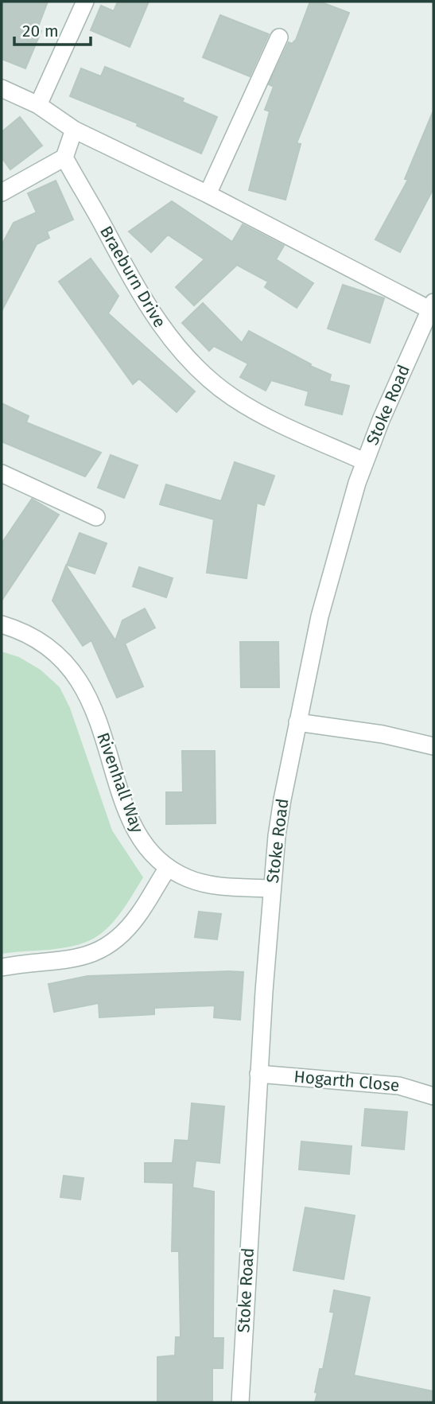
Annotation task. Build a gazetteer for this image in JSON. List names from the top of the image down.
{
  "streets": {
    "street": [
      "Braeburn Drive",
      "Stoke Road",
      "Rivenhall Way",
      "Hogarth Close"
    ]
  },
  "crossings": [
    ["Braeburn Drive", "Stoke Road"],
    ["Stoke Road", "Rivenhall Way"],
    ["Stoke Road", "Hogarth Close"]
  ],
  "scale_bar": "20 m"
}
